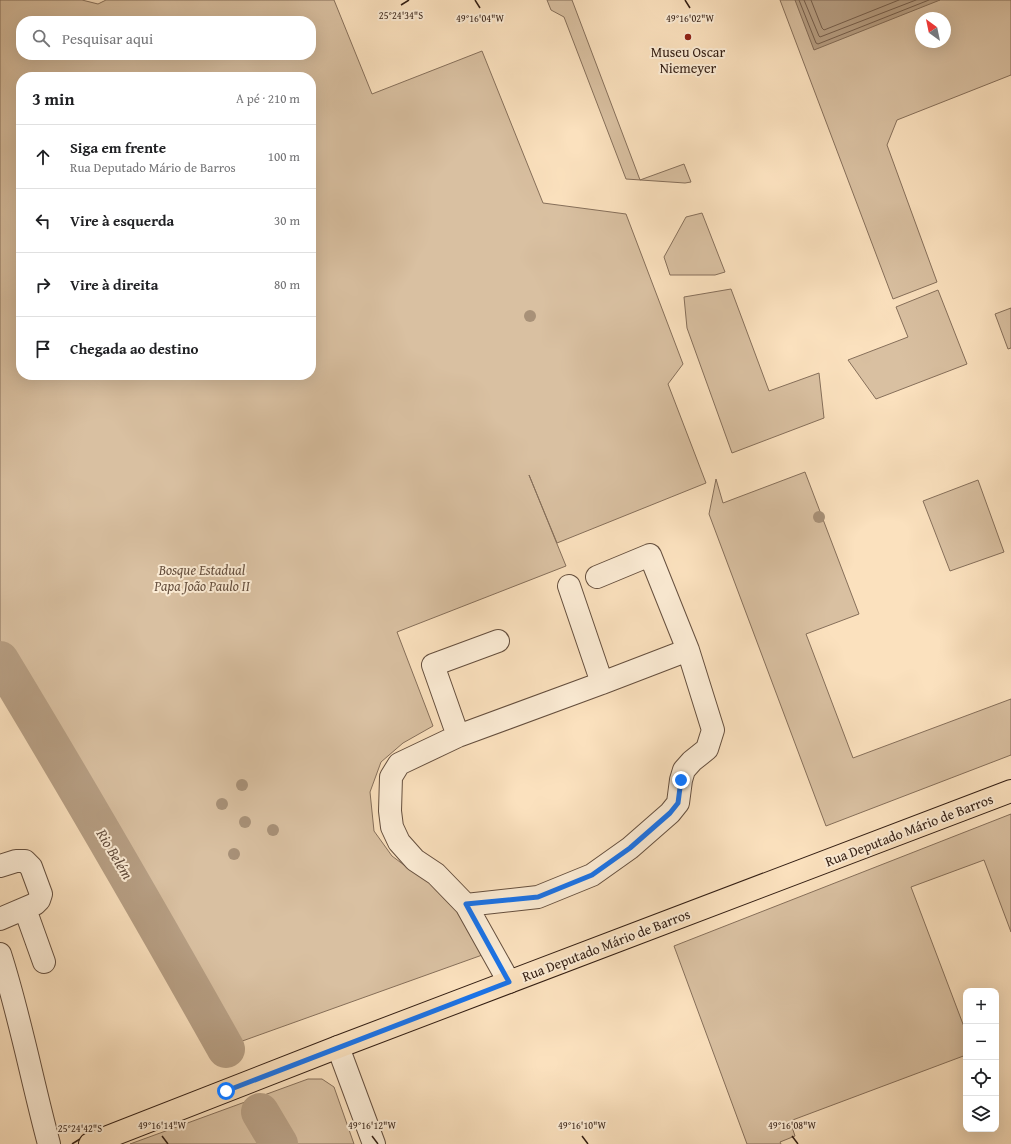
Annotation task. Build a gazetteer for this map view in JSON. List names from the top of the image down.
{
  "streets": {
    "main road": ["Rua Deputado Mário de Barros"]
  },
  "water": ["Rio Belém"],
  "parks": ["Bosque Estadual Papa João Paulo II"],
  "places": ["Museu Oscar Niemeyer"],
  "north": "top left",
  "page": {
    "search": "Pesquisar aqui",
    "heading": ["3 min", "A pé · 210 m"],
    "list": [
      ["Siga em frente", "Rua Deputado Mário de Barros", "100 m"],
      ["Vire à esquerda", "30 m"],
      ["Vire à direita", "80 m"],
      "Chegada ao destino"
    ],
    "map_buttons": ["+", "−"]
  },
  "coordinates": [
    "25°24'34\"S",
    "49°16'04\"W",
    "49°16'02\"W",
    "49°16'14\"W",
    "49°16'12\"W",
    "49°16'10\"W",
    "49°16'08\"W",
    "25°24'42\"S"
  ]
}
